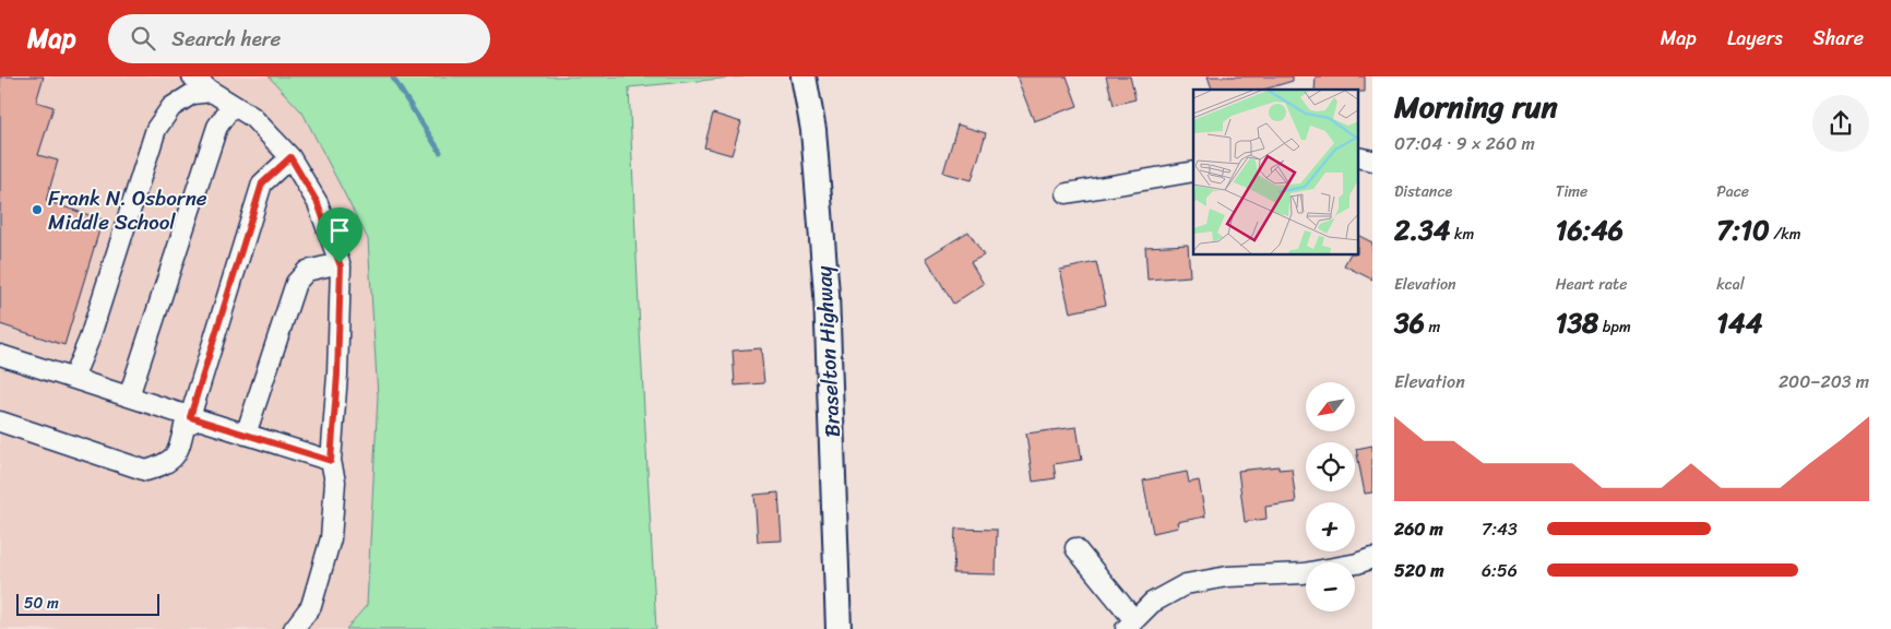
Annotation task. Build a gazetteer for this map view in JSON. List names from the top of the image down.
{
  "streets": {
    "main road": ["Braselton Highway"]
  },
  "places": ["Frank N. Osborne Middle School"],
  "scale_bar": "50 m",
  "north": "bottom left",
  "page": {
    "header": "Map",
    "search": "Search here",
    "nav": ["Map", "Layers", "Share"],
    "heading": ["Morning run", "07:04 · 9 × 260 m"],
    "stats": [
      ["Distance", "2.34 km"],
      ["Time", "16:46"],
      ["Pace", "7:10 /km"],
      ["Elevation", "36 m"],
      ["Heart rate", "138 bpm"],
      ["kcal", "144"]
    ],
    "chart": ["Elevation", "200–203 m"],
    "map_buttons": ["+", "−"],
    "list": [
      {
        "name": "260 m",
        "note": "7:43"
      },
      {
        "name": "520 m",
        "note": "6:56"
      }
    ],
    "scale": "50 m"
  }
}
